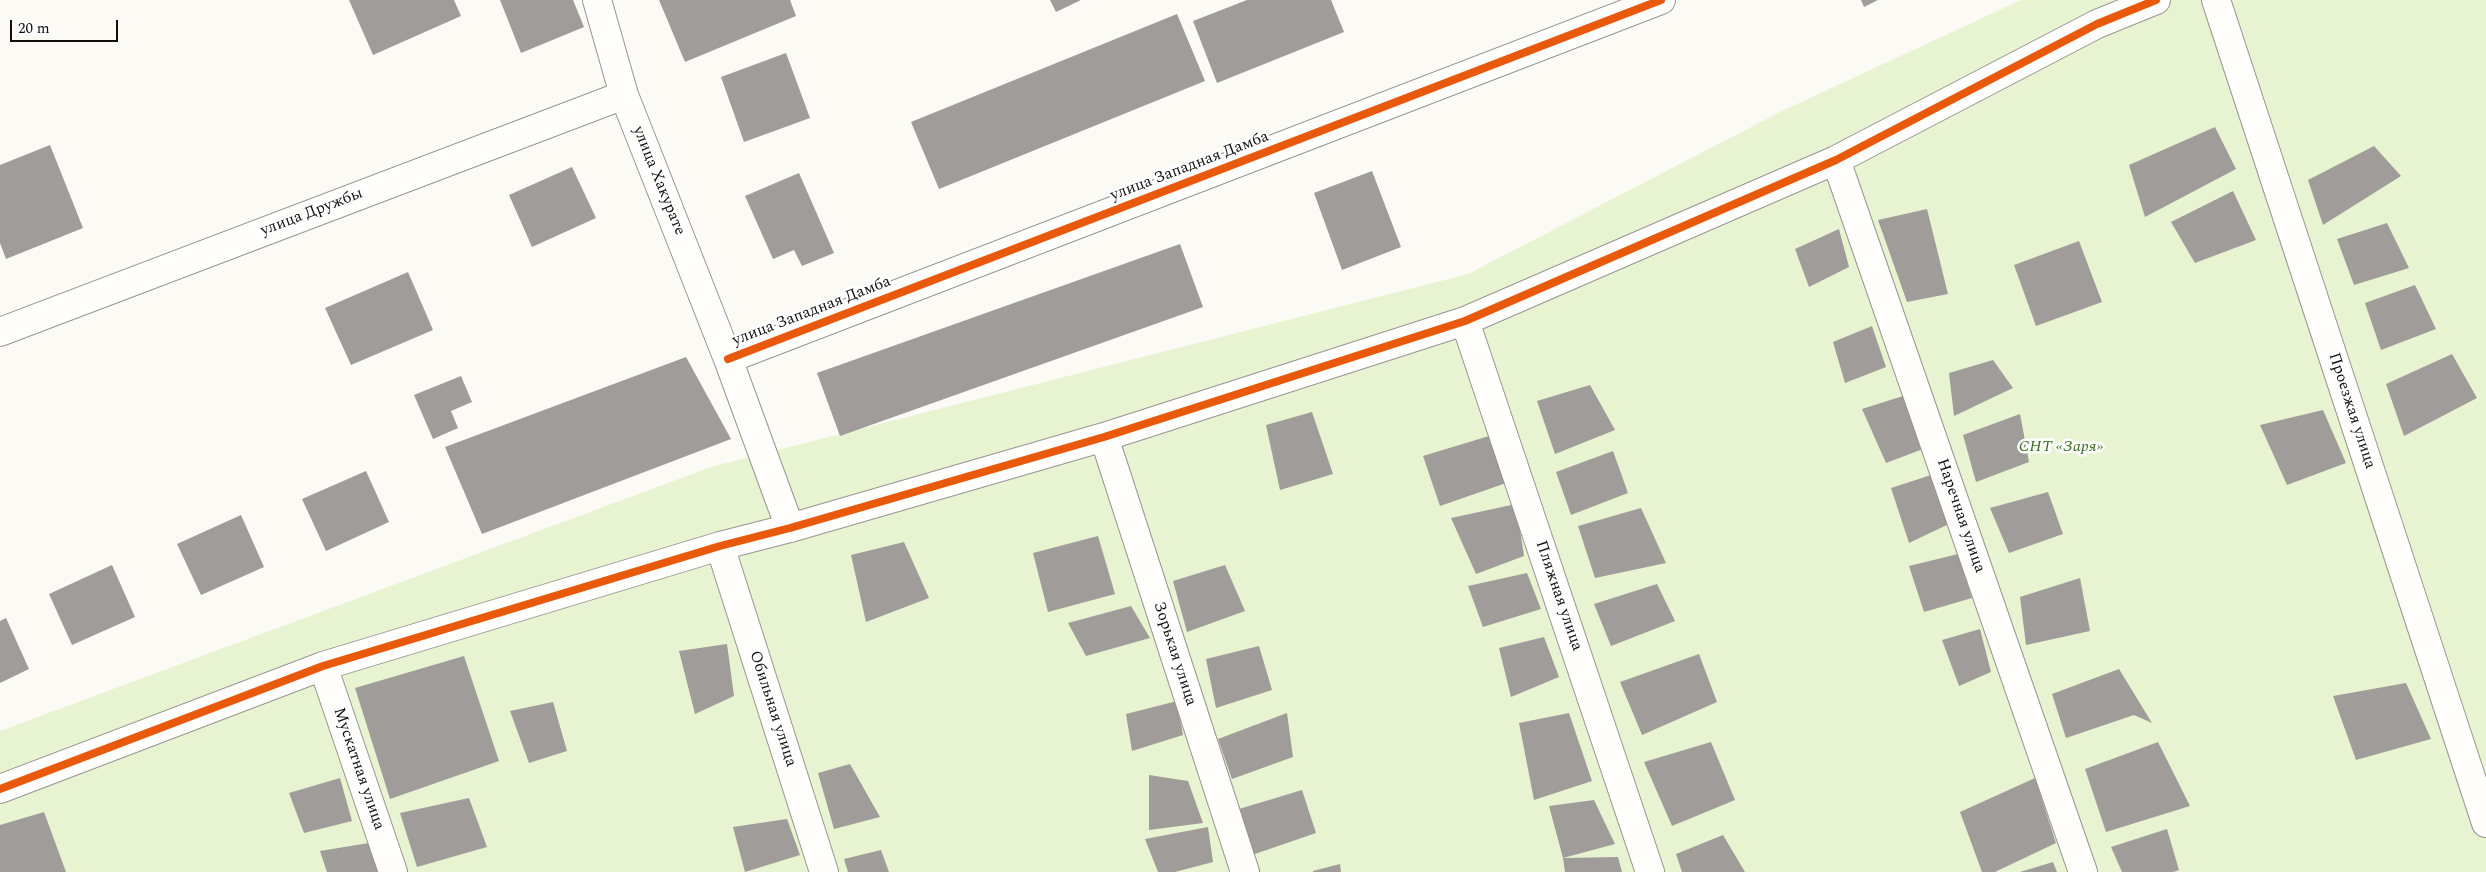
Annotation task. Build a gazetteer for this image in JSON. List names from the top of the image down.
{
  "streets": {
    "street": [
      "улица Западная Дамба",
      "улица Хакурате",
      "улица Дружбы",
      "Проезжая улица",
      "Наречная улица",
      "Пляжная улица",
      "Зорькая улица",
      "Обильная улица",
      "Мускатная улица"
    ]
  },
  "crossings": [
    ["улица Западная Дамба", "улица Хакурате"],
    ["улица Хакурате", "улица Дружбы"]
  ],
  "parks": ["СНТ «Заря»"],
  "scale_bar": "20 m"
}
